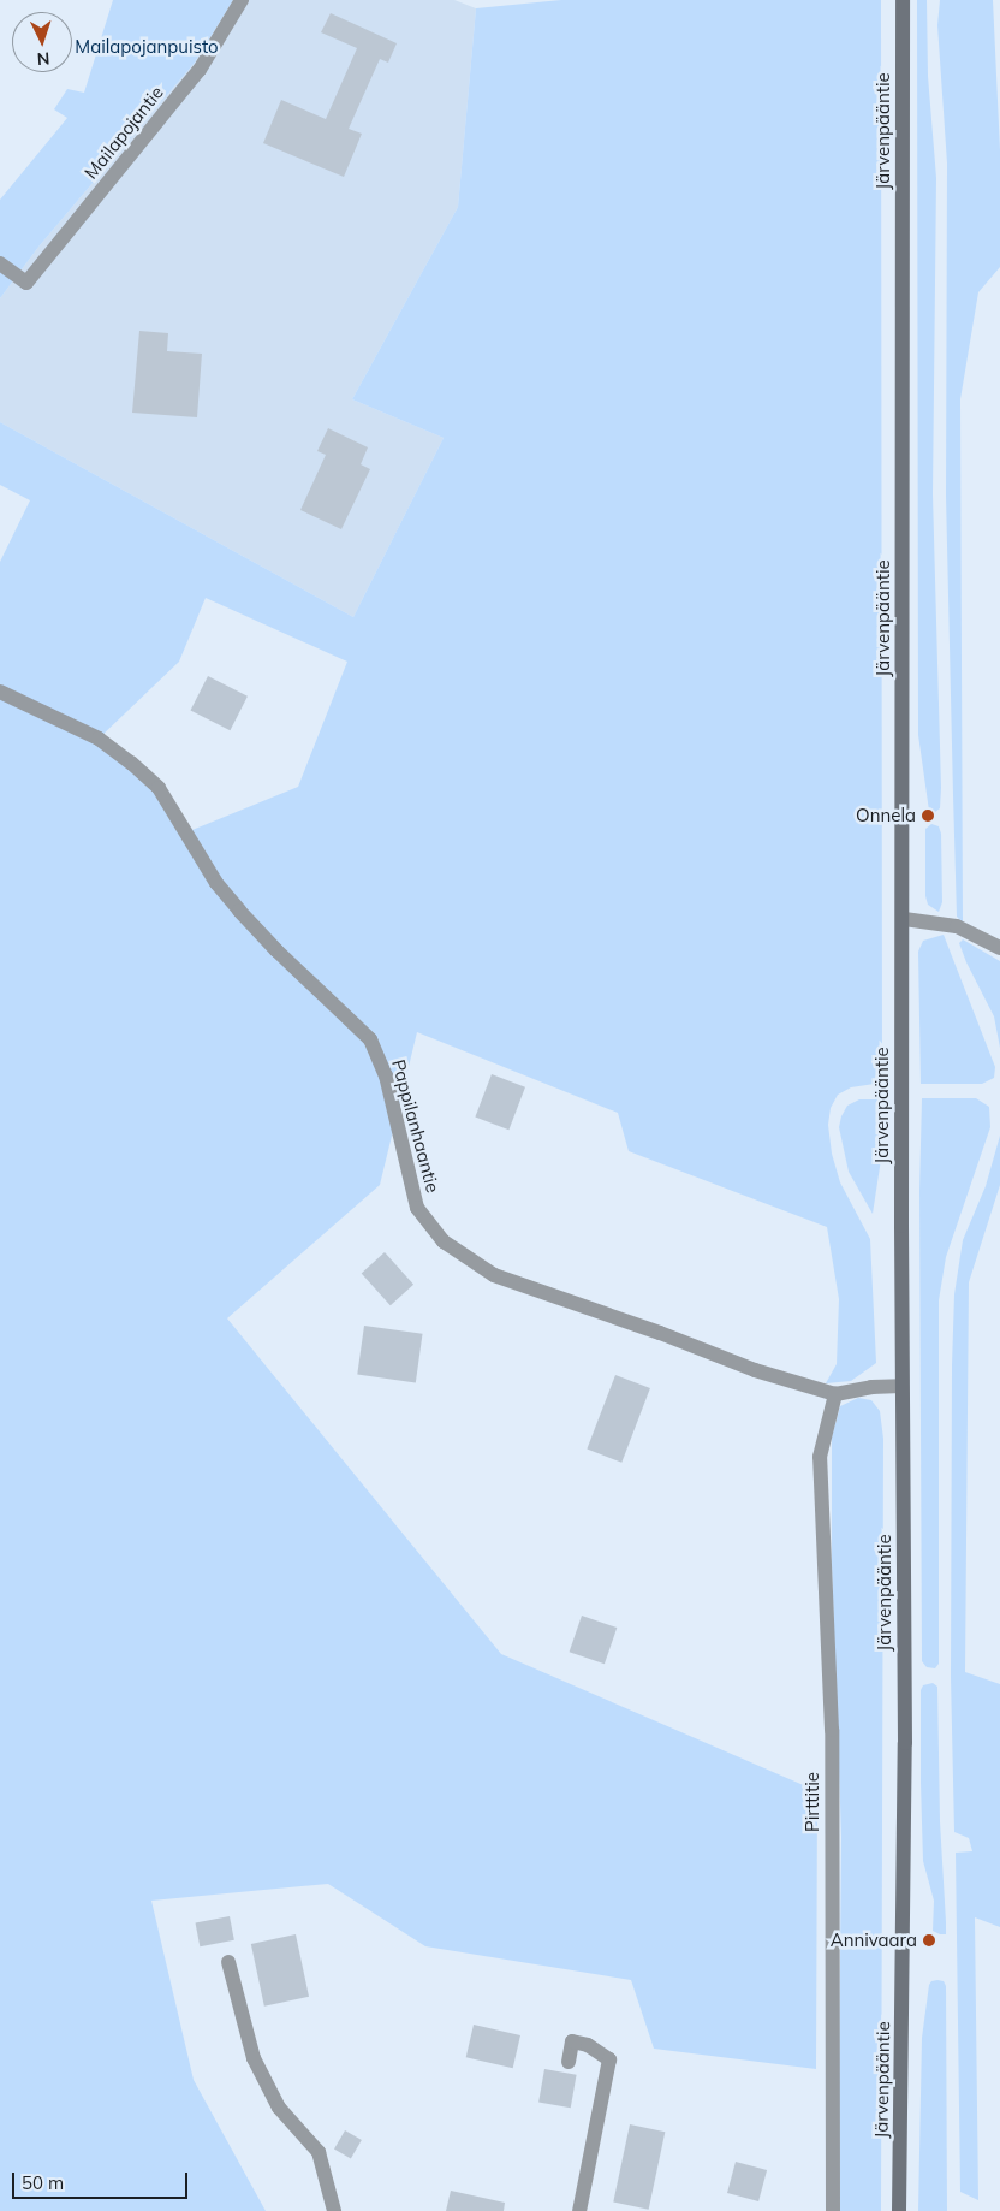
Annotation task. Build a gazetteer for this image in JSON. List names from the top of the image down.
{
  "streets": {
    "main road": ["Järvenpääntie"],
    "street": ["Mailapojantie", "Pappilanhaantie", "Pirttitie"]
  },
  "crossings": [
    ["Järvenpääntie", "Pappilanhaantie"],
    ["Pappilanhaantie", "Pirttitie"]
  ],
  "parks": ["Mailapojanpuisto"],
  "places": ["Onnela", "Annivaara"],
  "scale_bar": "50 m",
  "north": "bottom"
}
